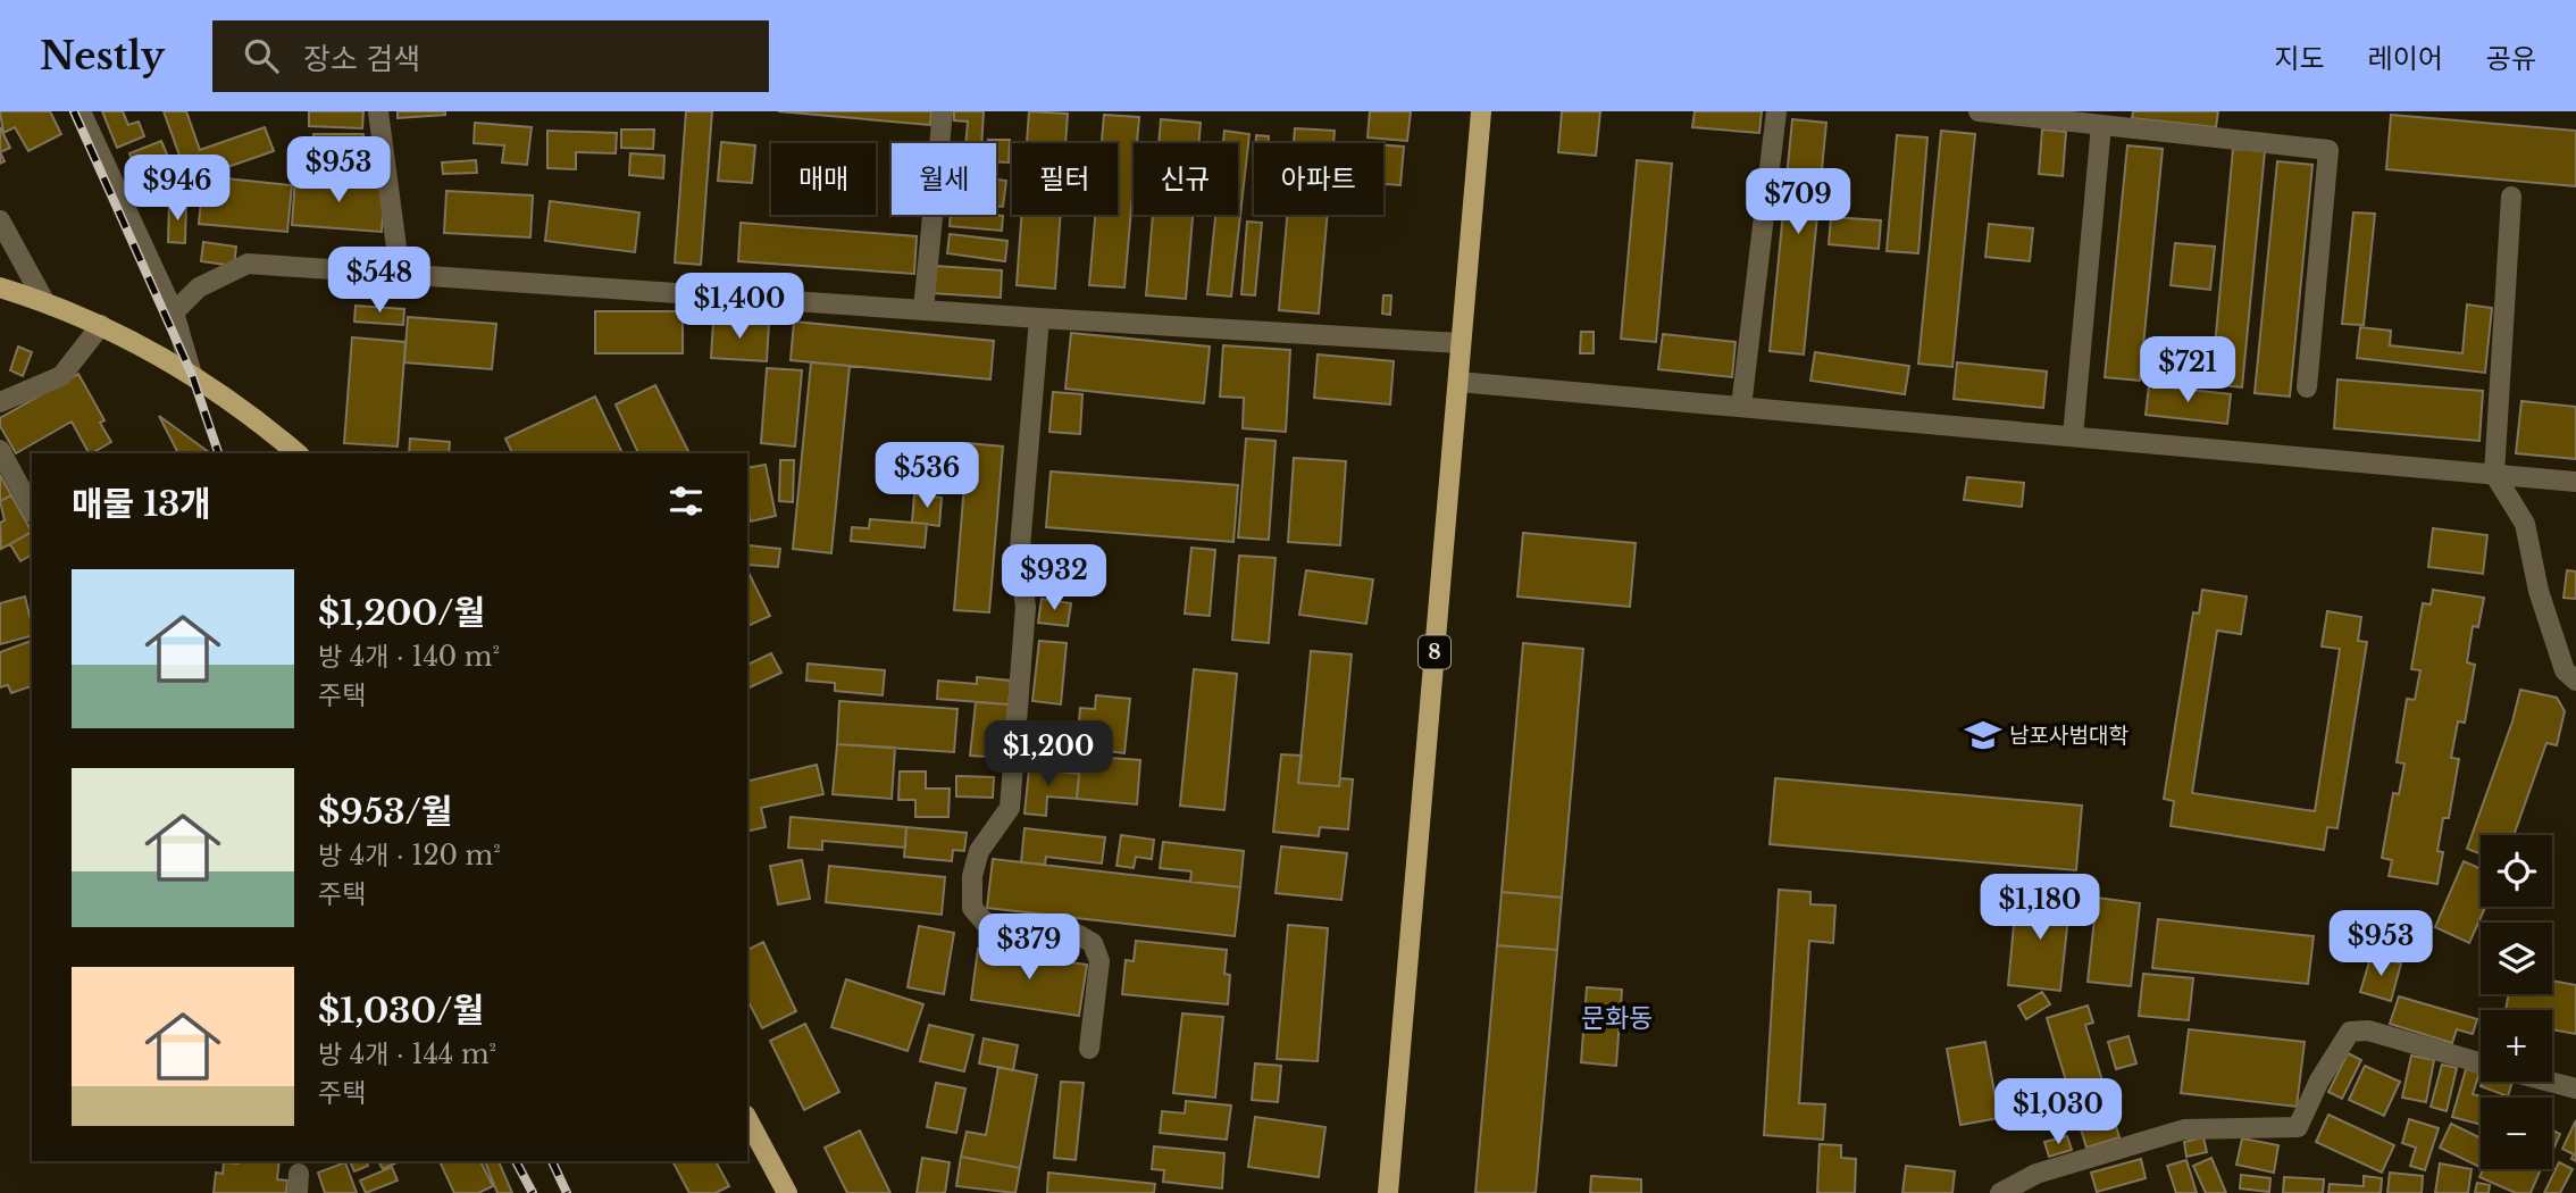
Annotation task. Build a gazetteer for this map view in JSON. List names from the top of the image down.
{
  "streets": {
    "main road": ["8"]
  },
  "districts": ["문화동"],
  "places": {
    "school or university": ["남포사범대학"]
  },
  "page": {
    "header": "Nestly",
    "search": "장소 검색",
    "nav": ["지도", "레이어", "공유"],
    "price": [
      "$953",
      "$946",
      "$709",
      "$548",
      "$1,400",
      "$721",
      "$536",
      "$932",
      "$1,200",
      "$1,180",
      "$953",
      "$379",
      "$1,030"
    ],
    "chip": [
      "매매",
      "월세",
      "필터",
      "신규",
      "아파트"
    ],
    "heading": "매물 13개",
    "list": [
      {
        "name": "$1,200/월",
        "note": "방 4개 · 140 m² · 주택"
      },
      {
        "name": "$953/월",
        "note": "방 4개 · 120 m² · 주택"
      },
      {
        "name": "$1,030/월",
        "note": "방 4개 · 144 m² · 주택"
      }
    ],
    "map_buttons": ["+", "−"]
  }
}
